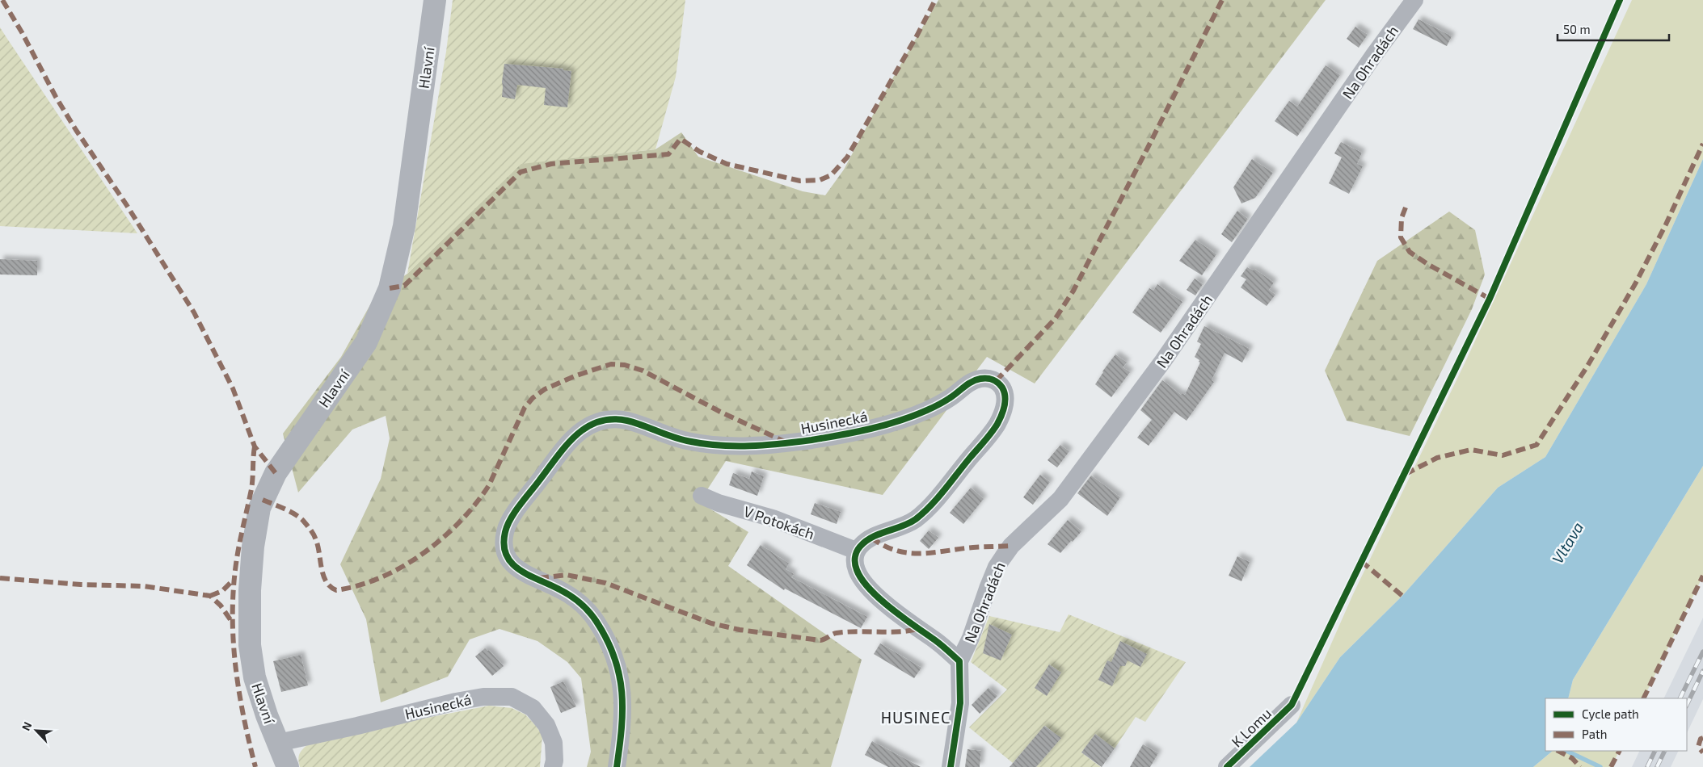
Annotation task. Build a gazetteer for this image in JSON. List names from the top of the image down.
{
  "streets": {
    "street": [
      "Na Ohradách",
      "Hlavní",
      "Husinecká",
      "V Potokách",
      "K Lomu"
    ]
  },
  "crossings": [
    ["Hlavní", "Husinecká"],
    ["Husinecká", "V Potokách"]
  ],
  "districts": ["HUSINEC"],
  "water": ["Vltava"],
  "legend": ["Cycle path", "Path"],
  "scale_bar": "50 m",
  "north": "top left"
}
